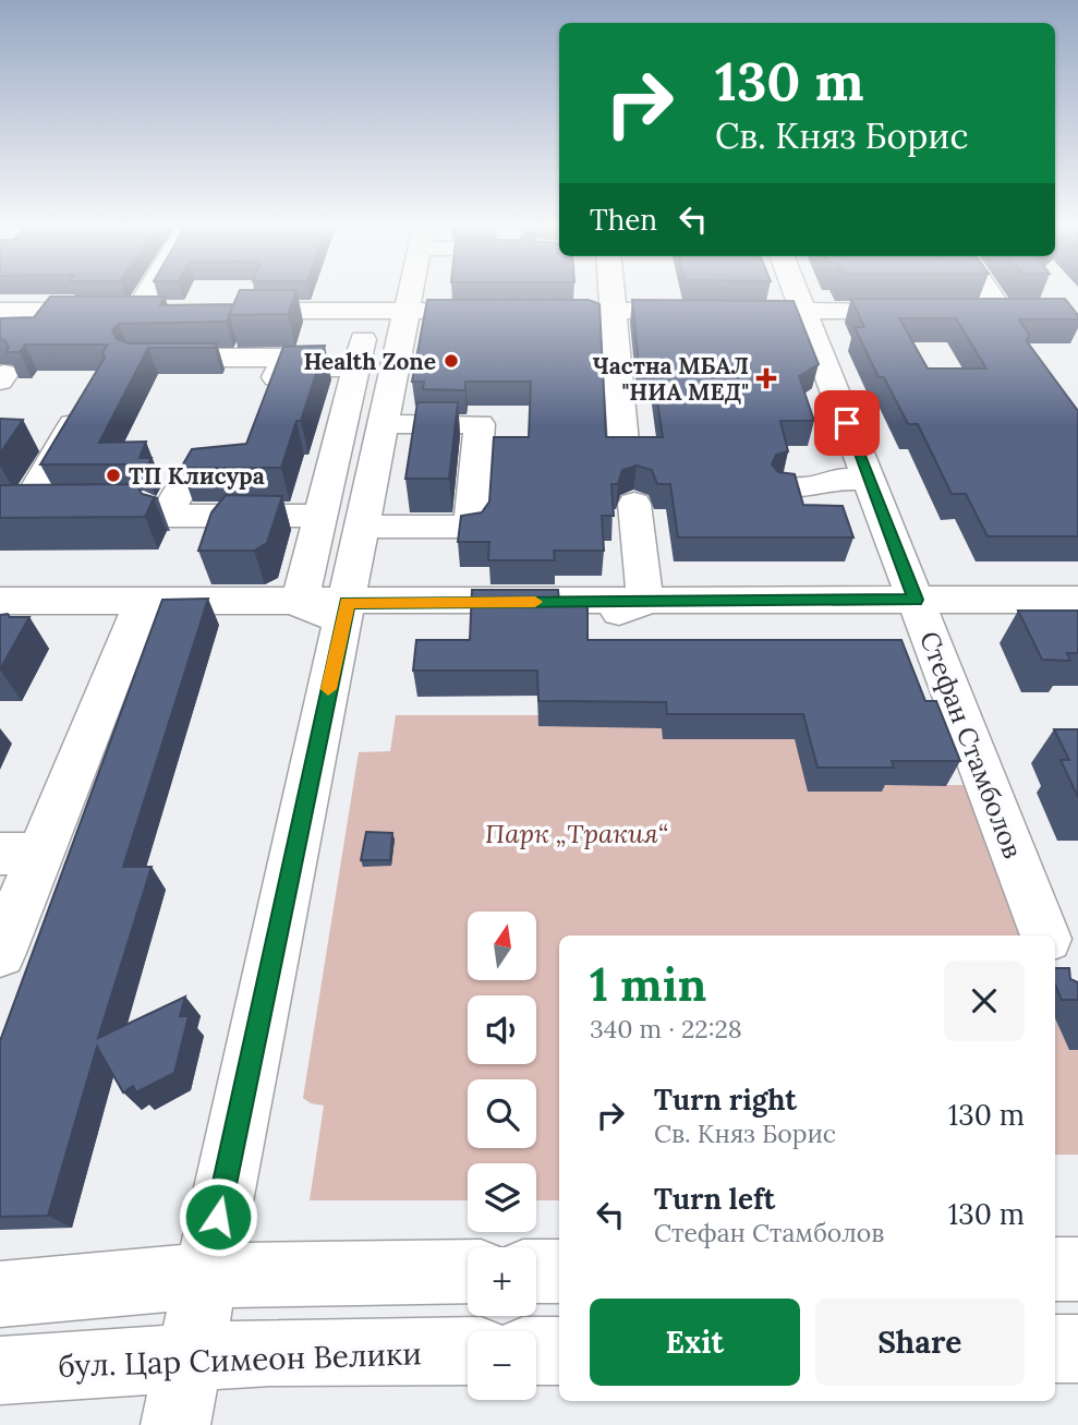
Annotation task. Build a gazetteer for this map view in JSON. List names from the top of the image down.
{
  "streets": {
    "street": ["Стефан Стамболов", "бул. Цар Симеон Велики"]
  },
  "parks": ["Парк „Тракия“"],
  "places": {
    "other": ["Health Zone", "ТП Клисура"],
    "health": ["Частна МБАЛ \"НИА МЕД\""]
  },
  "north": "top",
  "page": {
    "turn": ["130 m", "Св. Княз Борис"],
    "then": "Then",
    "map_buttons": ["+", "−"],
    "heading": ["1 min", "340 m · 22:28"],
    "list": [
      {
        "name": "Turn right",
        "note": "Св. Княз Борис",
        "value": "130 m"
      },
      {
        "name": "Turn left",
        "note": "Стефан Стамболов",
        "value": "130 m"
      }
    ],
    "buttons": ["Exit", "Share"]
  }
}
